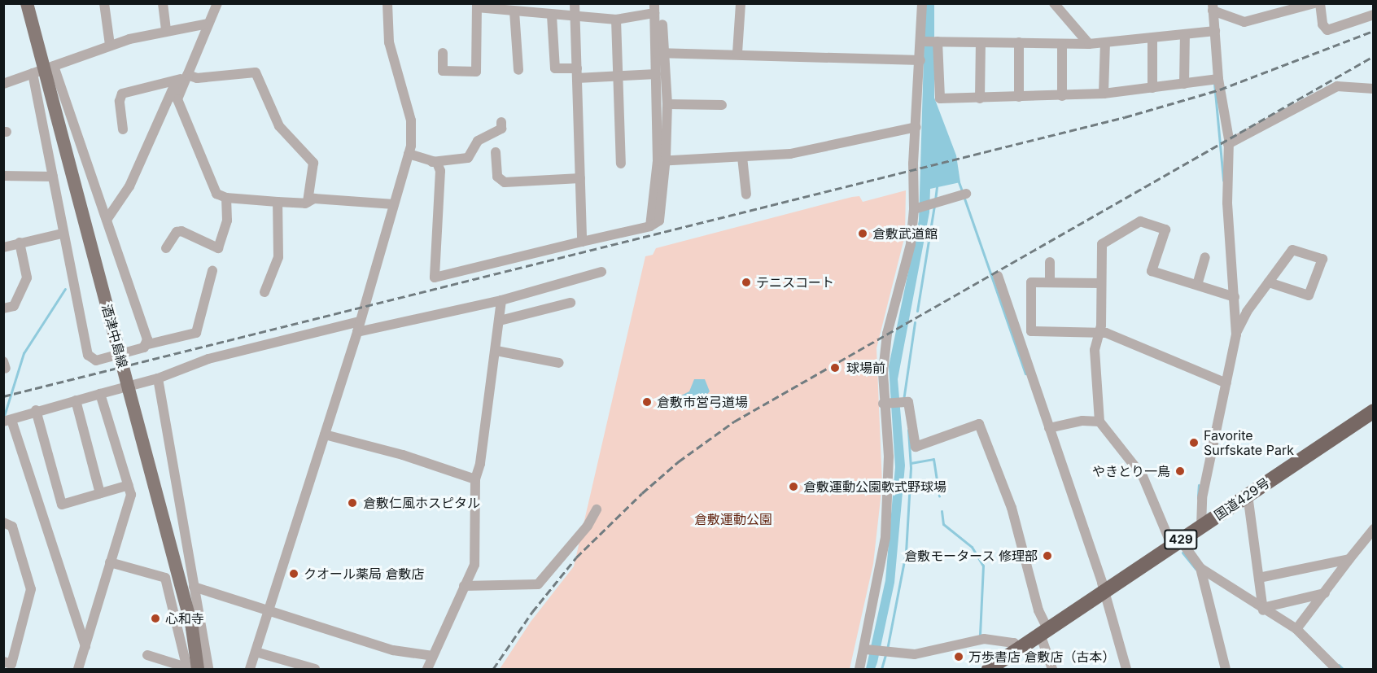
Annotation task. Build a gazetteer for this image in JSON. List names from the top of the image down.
{
  "streets": {
    "highway": ["国道429号", "429"],
    "main road": ["酒津中島線"]
  },
  "parks": ["倉敷運動公園"],
  "places": [
    "倉敷武道館",
    "テニスコート",
    "球場前",
    "倉敷市営弓道場",
    "Favorite Surfskate Park",
    "やきとり一鳥",
    "倉敷運動公園軟式野球場",
    "倉敷仁風ホスピタル",
    "倉敷モータース 修理部",
    "クオール薬局 倉敷店",
    "心和寺",
    "万歩書店 倉敷店（古本）"
  ]
}
